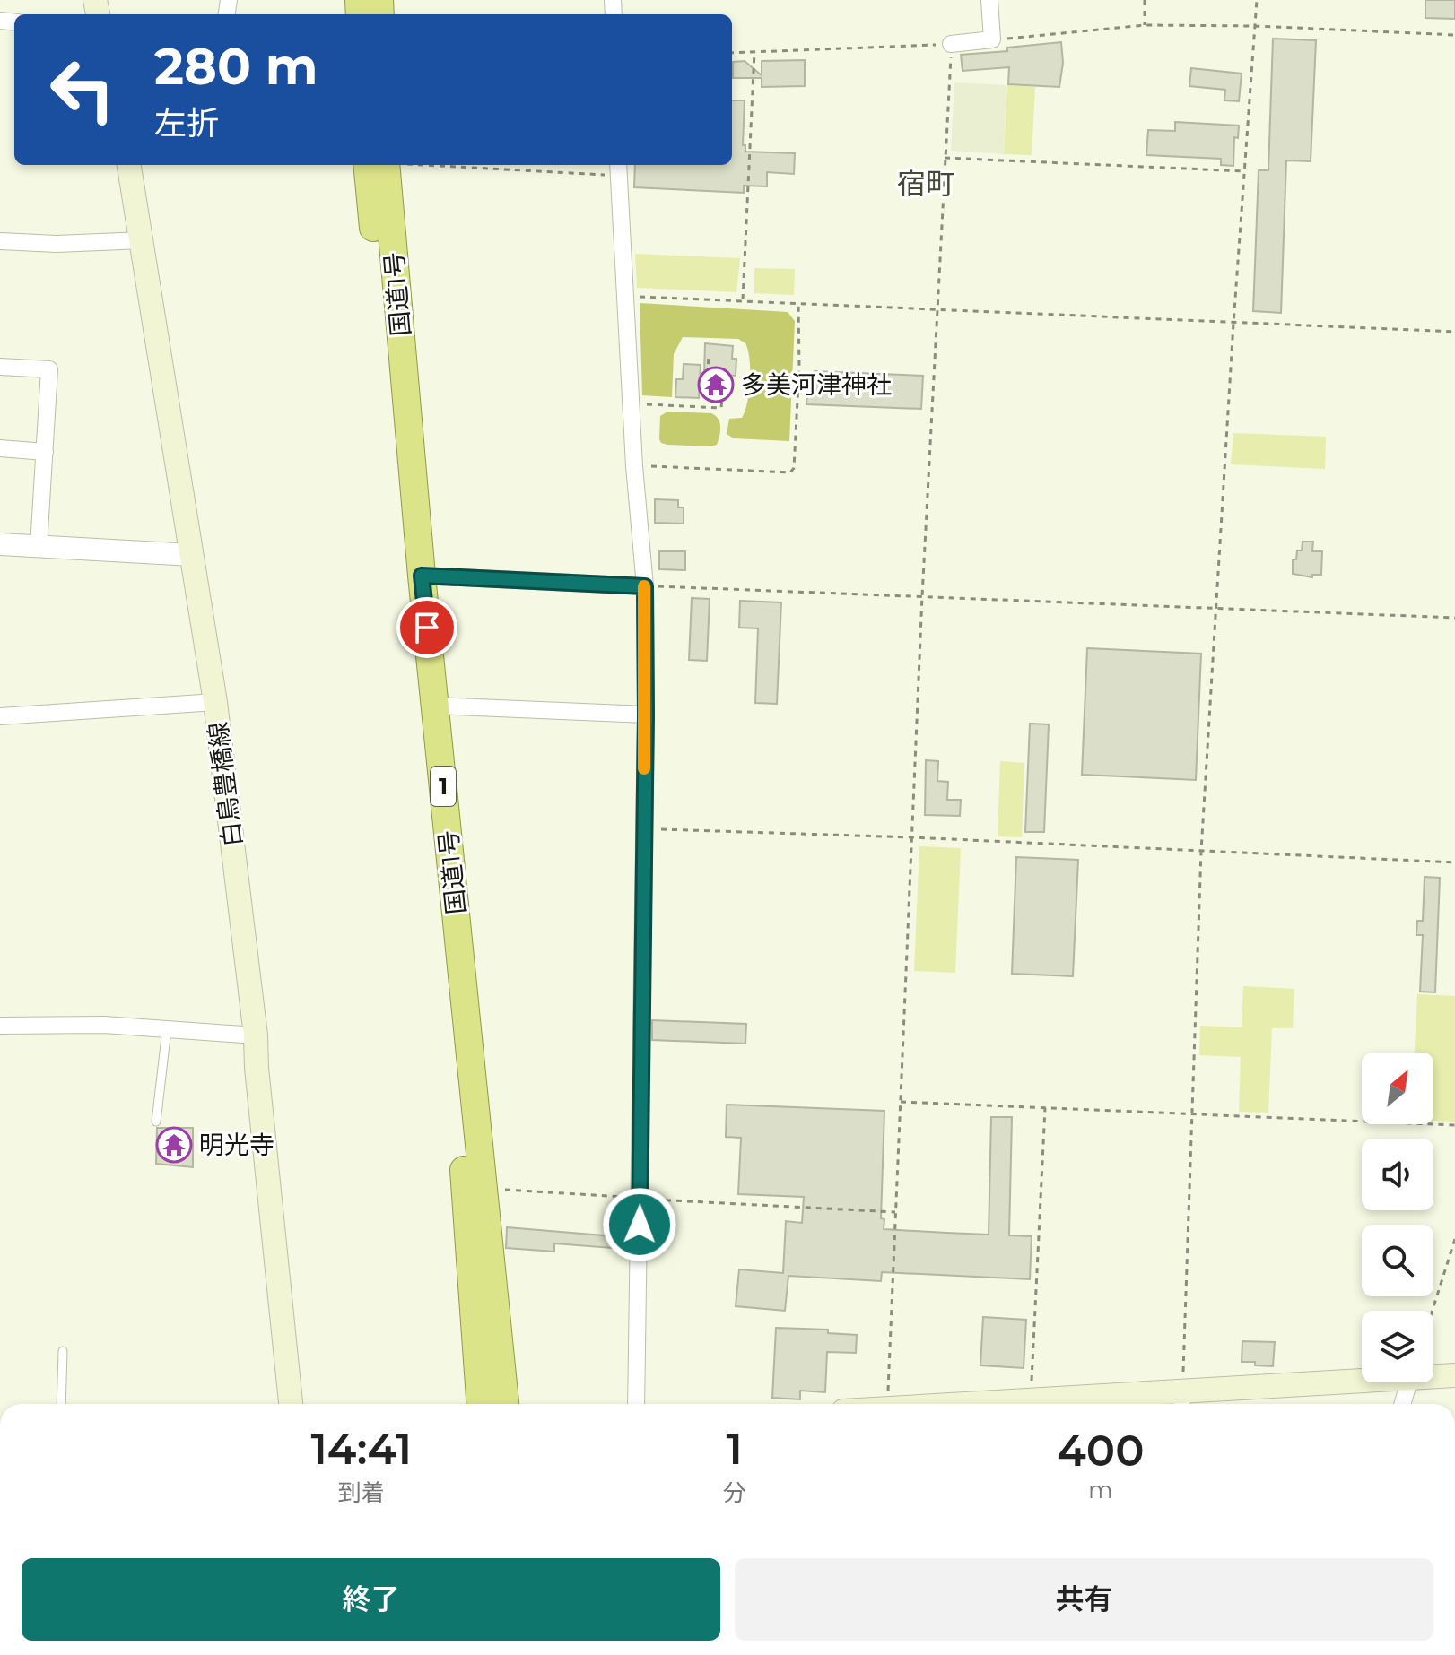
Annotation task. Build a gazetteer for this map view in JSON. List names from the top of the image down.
{
  "streets": {
    "highway": ["国道1号", "1"],
    "main road": ["白鳥豊橋線"]
  },
  "districts": ["宿町"],
  "places": {
    "temple": ["多美河津神社", "明光寺"]
  },
  "north": "top right",
  "page": {
    "turn": ["280 m", "左折"],
    "eta": [
      "14:41",
      "到着",
      "1",
      "分",
      "400",
      "m"
    ],
    "buttons": ["終了", "共有"]
  }
}
